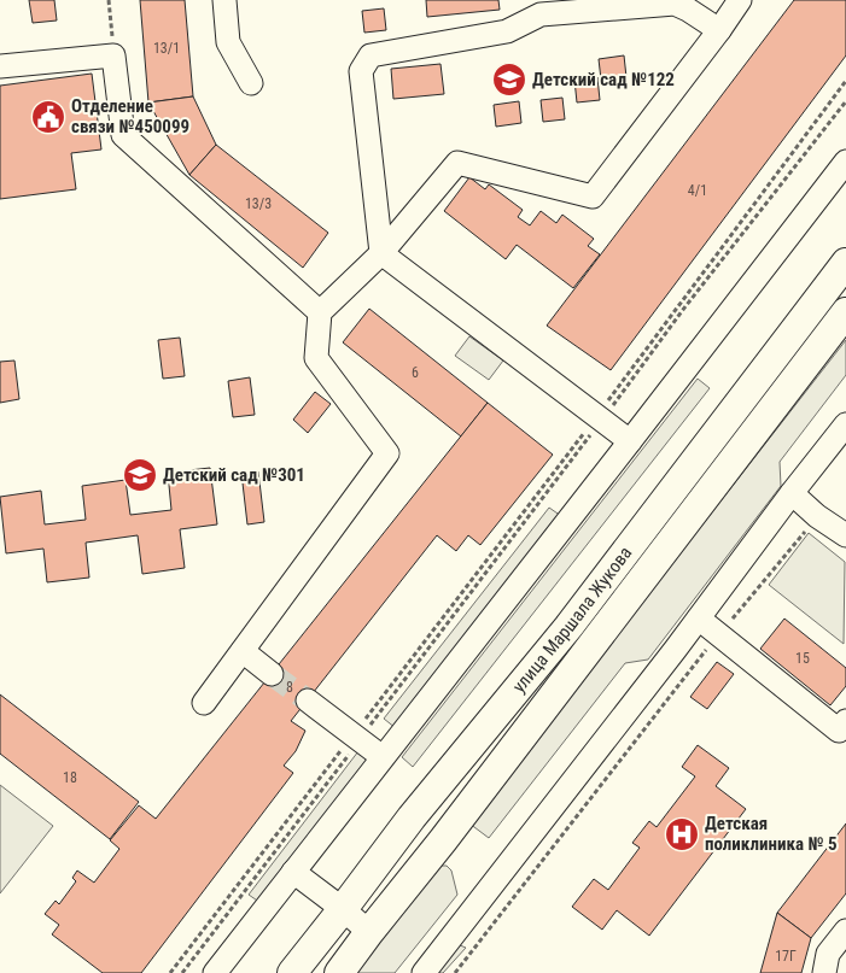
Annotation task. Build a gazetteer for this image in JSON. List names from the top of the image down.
{
  "streets": {
    "main road": ["улица Маршала Жукова"]
  },
  "places": {
    "school or university": ["Детский сад №122", "Детский сад №301"],
    "public building": ["Отделение связи №450099"],
    "hospital": ["Детская поликлиника № 5"]
  },
  "house_numbers": [
    "13/1",
    "4/1",
    "13/3",
    "6",
    "15",
    "8",
    "18",
    "17Г"
  ]
}
